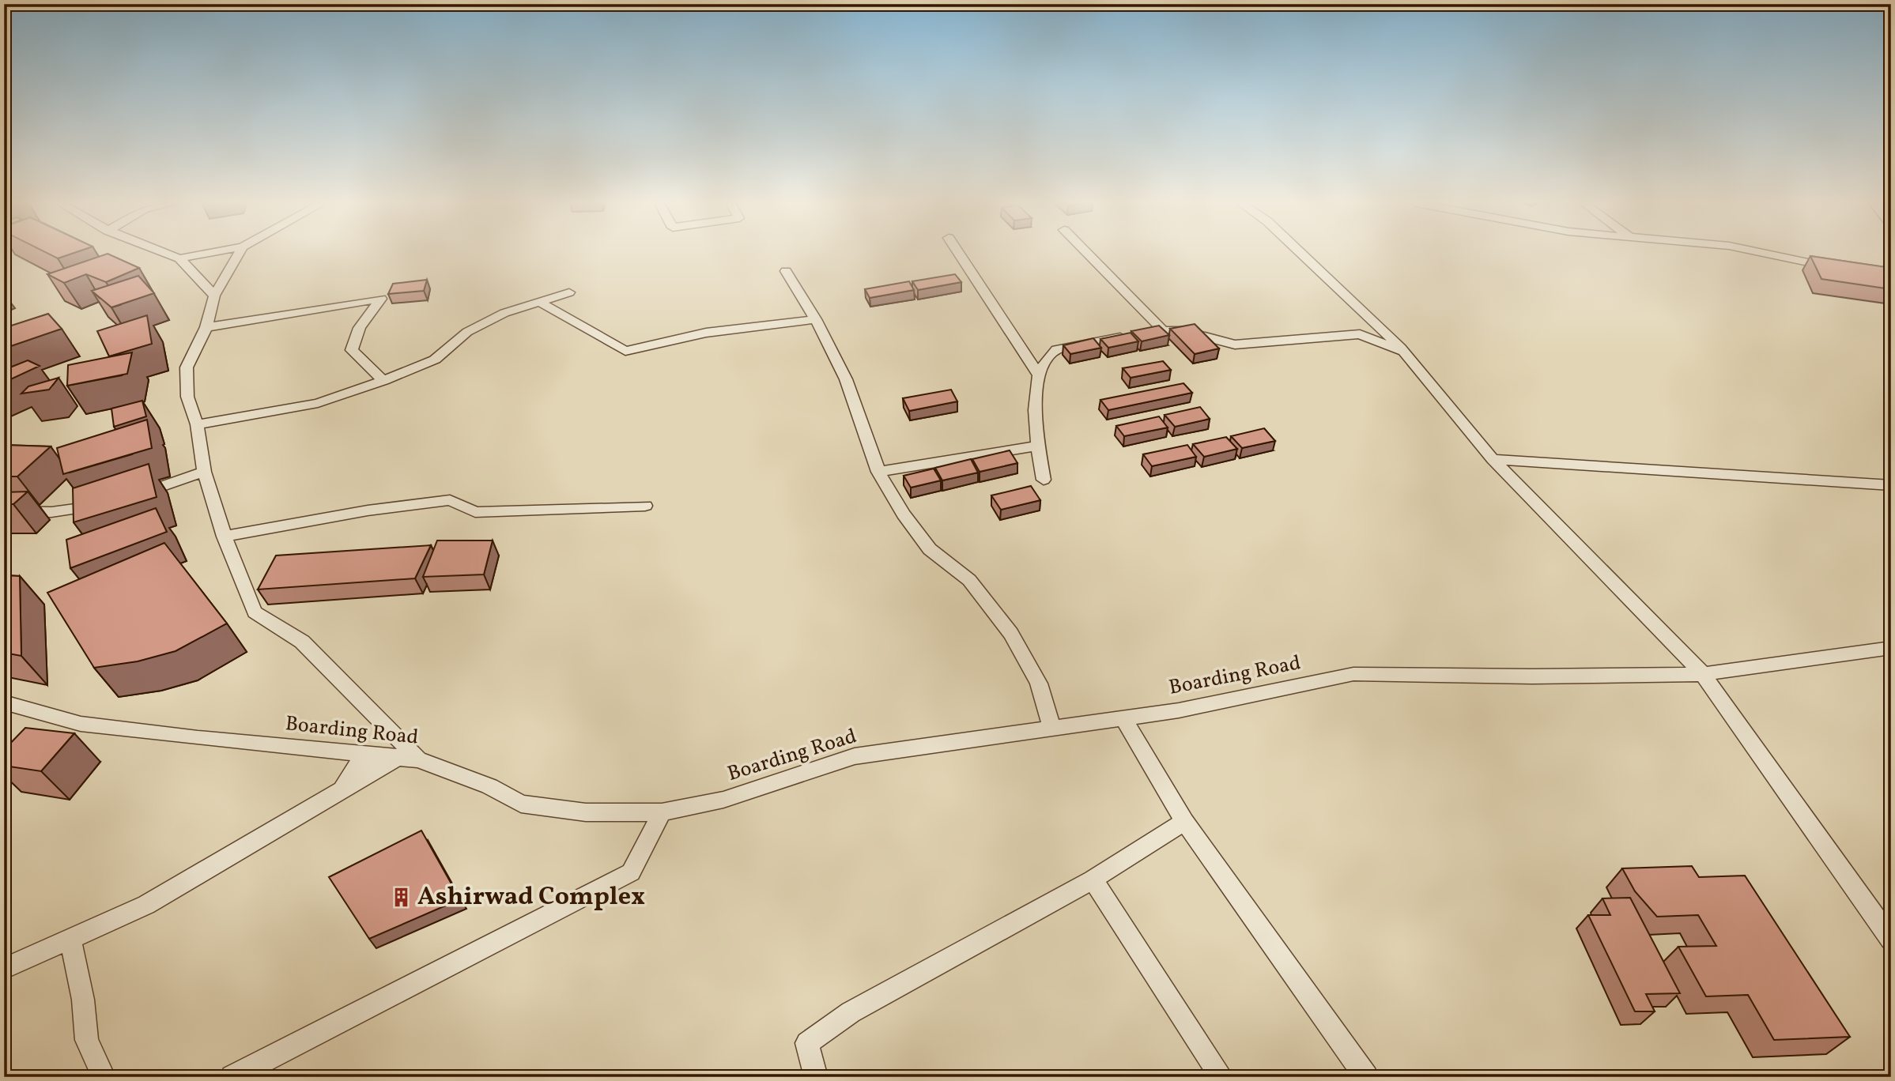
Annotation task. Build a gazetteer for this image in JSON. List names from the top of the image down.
{
  "streets": {
    "street": ["Boarding Road"]
  },
  "places": {
    "building": ["Ashirwad Complex"]
  }
}
